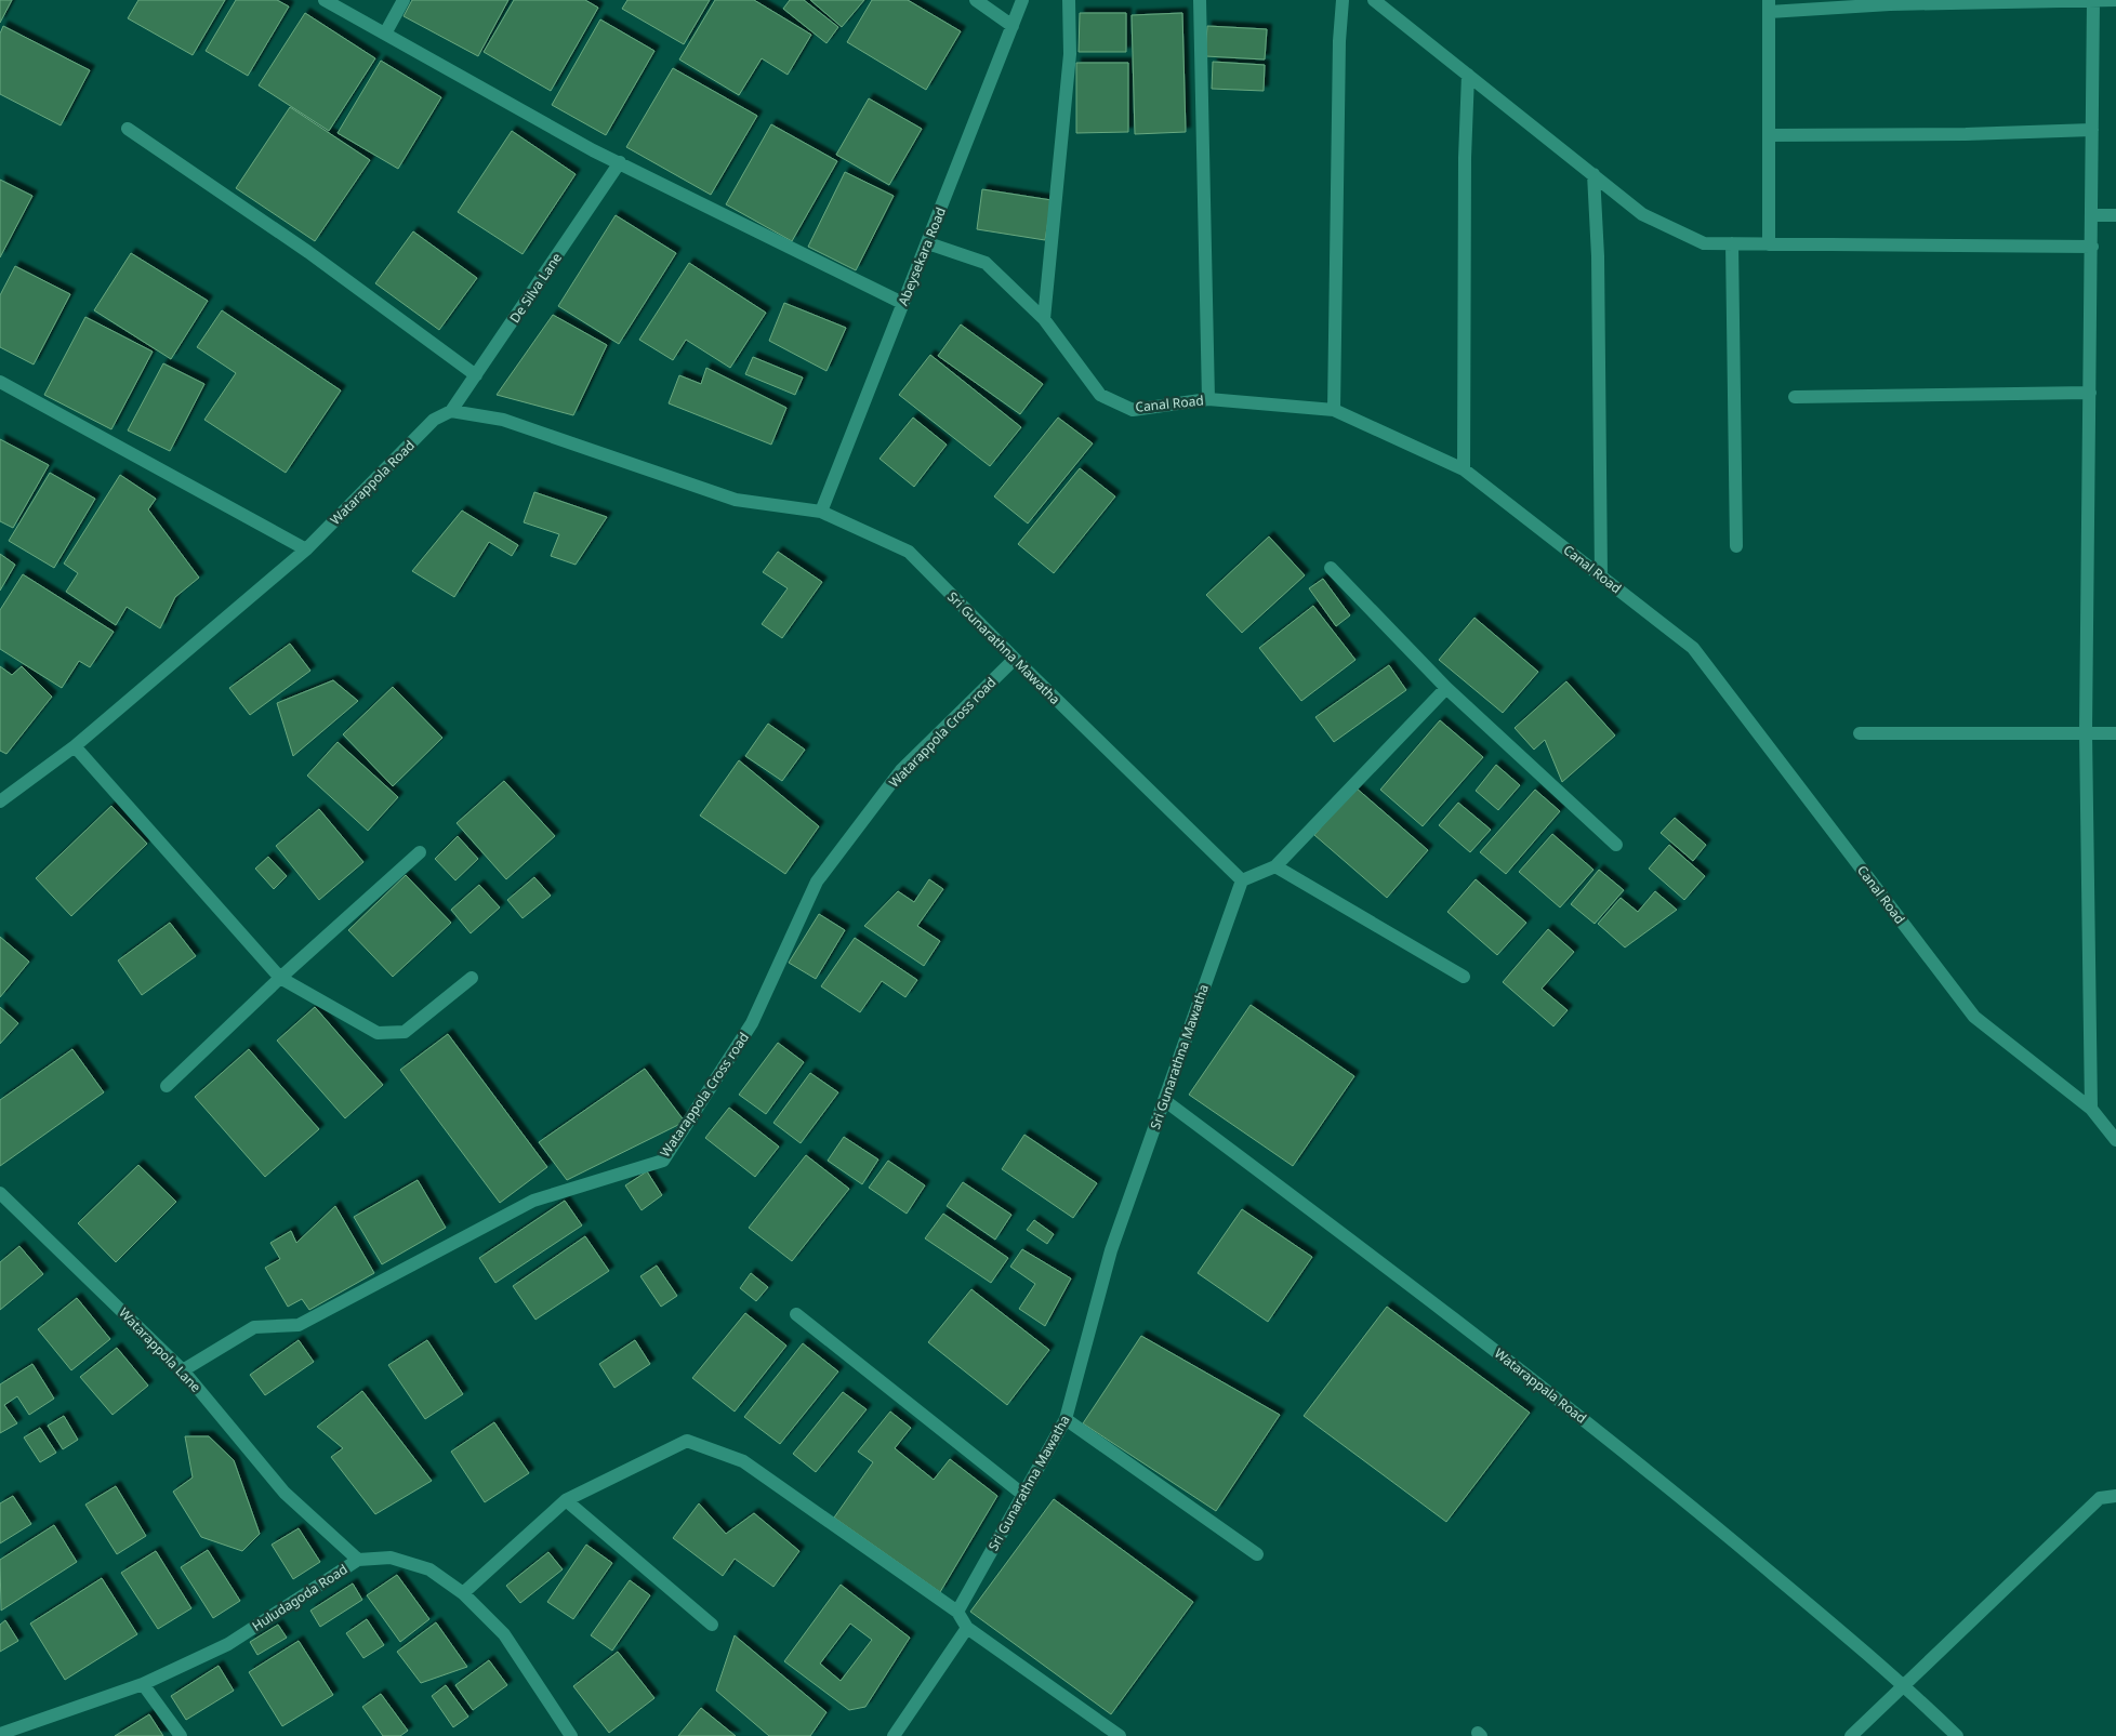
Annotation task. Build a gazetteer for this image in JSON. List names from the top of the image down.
{
  "streets": {
    "street": [
      "Abeysekara Road",
      "De Silva Lane",
      "Canal Road",
      "Watarappola Road",
      "Sri Gunarathna Mawatha",
      "Watarappola Cross road",
      "Watarappola Lane",
      "Watarappala Road",
      "Huludagoda Road"
    ]
  },
  "crossings": [
    ["Abeysekara Road", "Canal Road"],
    ["Abeysekara Road", "Sri Gunarathna Mawatha"],
    ["De Silva Lane", "Watarappola Road"],
    ["Sri Gunarathna Mawatha", "Watarappola Cross road"],
    ["Sri Gunarathna Mawatha", "Watarappala Road"],
    ["Watarappola Cross road", "Watarappola Lane"],
    ["Watarappola Lane", "Huludagoda Road"]
  ]
}
